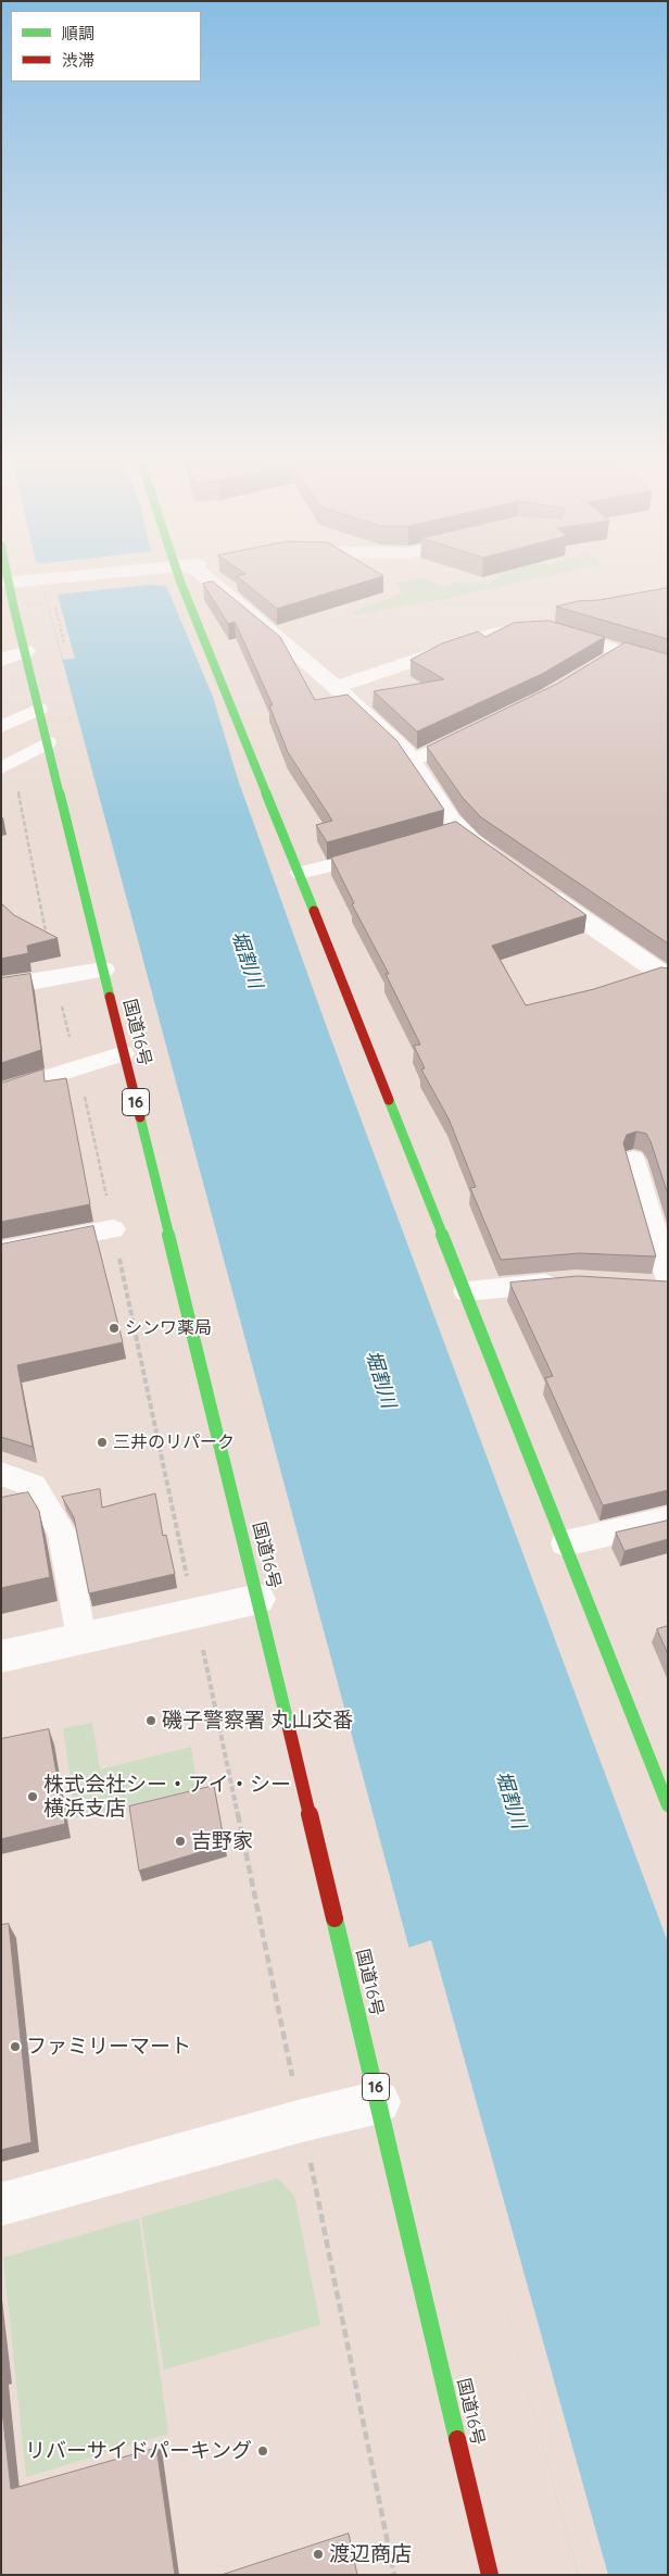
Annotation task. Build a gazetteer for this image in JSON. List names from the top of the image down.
{
  "streets": {
    "main road": ["国道16号", "16"]
  },
  "water": ["堀割川"],
  "places": [
    "シンワ薬局",
    "三井のリパーク",
    "磯子警察署 丸山交番",
    "株式会社シー・アイ・シー 横浜支店",
    "吉野家",
    "ファミリーマート",
    "リバーサイドパーキング",
    "渡辺商店"
  ],
  "legend": ["順調", "渋滞"]
}
